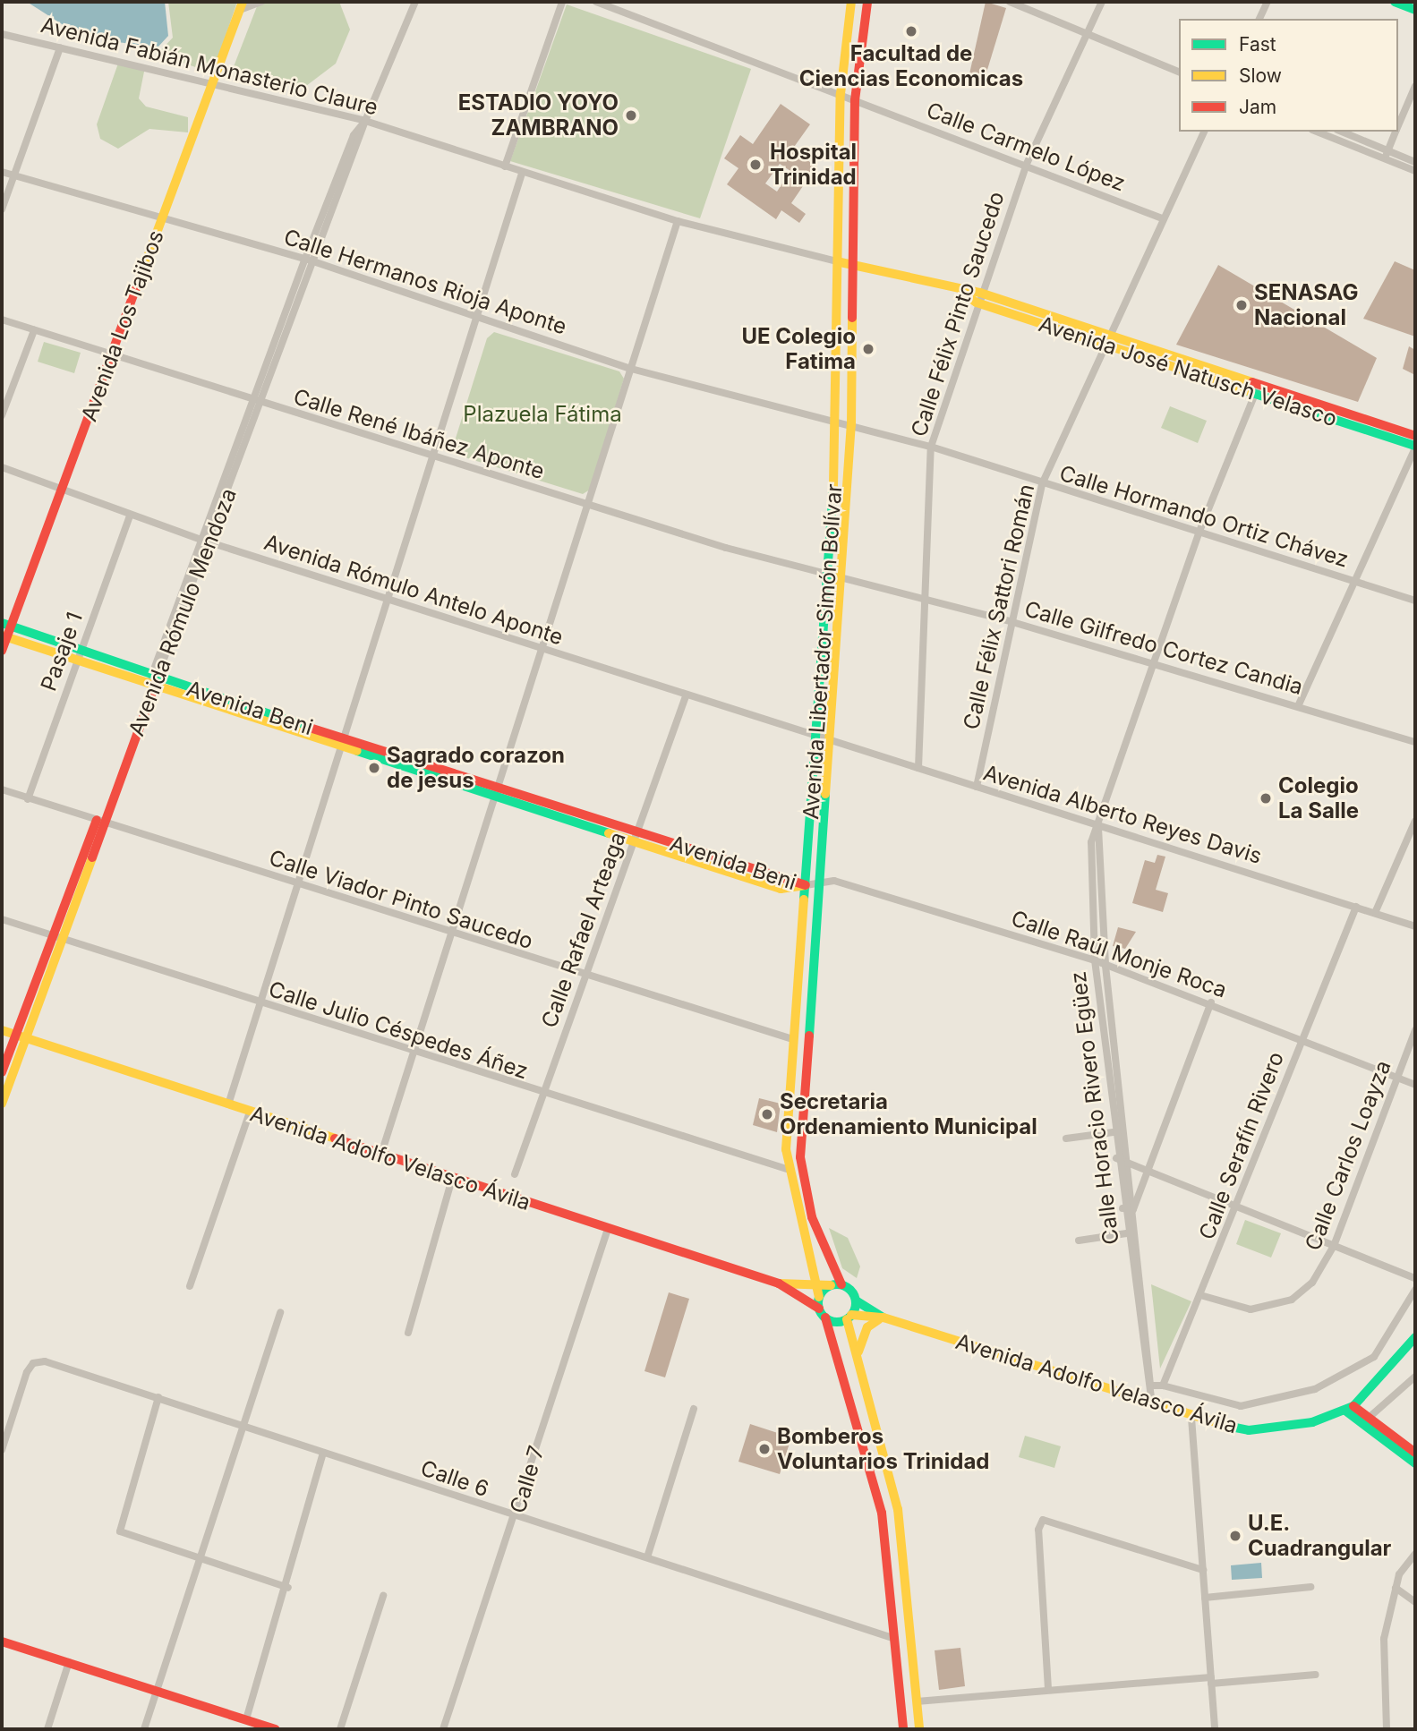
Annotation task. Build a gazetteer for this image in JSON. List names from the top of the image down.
{
  "streets": {
    "main road": [
      "Avenida Los Tajibos",
      "Avenida José Natusch Velasco",
      "Avenida Rómulo Mendoza",
      "Avenida Libertador Simón Bolívar",
      "Avenida Beni",
      "Avenida Adolfo Velasco Ávila"
    ],
    "street": [
      "Avenida Fabián Monasterio Claure",
      "Calle Carmelo López",
      "Calle Hermanos Rioja Aponte",
      "Calle Félix Pinto Saucedo",
      "Calle René Ibáñez Aponte",
      "Calle Hormando Ortiz Chávez",
      "Avenida Rómulo Antelo Aponte",
      "Calle Félix Sattori Román",
      "Calle Gilfredo Cortez Candia",
      "Pasaje 1",
      "Avenida Alberto Reyes Davis",
      "Calle Viador Pinto Saucedo",
      "Calle Rafael Arteaga",
      "Calle Raúl Monje Roca",
      "Calle Julio Céspedes Áñez",
      "Calle Horacio Rivero Egüez",
      "Calle Serafín Rivero",
      "Calle Carlos Loayza",
      "Calle 6",
      "Calle 7"
    ]
  },
  "crossings": [
    ["Avenida Fabián Monasterio Claure", "Avenida Los Tajibos"],
    ["Avenida Fabián Monasterio Claure", "Avenida José Natusch Velasco"],
    ["Avenida Fabián Monasterio Claure", "Avenida Rómulo Mendoza"],
    ["Avenida Fabián Monasterio Claure", "Avenida Libertador Simón Bolívar"],
    ["Calle Carmelo López", "Calle Félix Pinto Saucedo"],
    ["Calle Carmelo López", "Calle Félix Sattori Román"],
    ["Calle Carmelo López", "Avenida Libertador Simón Bolívar"],
    ["Calle Hermanos Rioja Aponte", "Avenida Los Tajibos"],
    ["Calle Hermanos Rioja Aponte", "Calle Hormando Ortiz Chávez"],
    ["Calle Hermanos Rioja Aponte", "Avenida Rómulo Mendoza"],
    ["Calle Hermanos Rioja Aponte", "Avenida Libertador Simón Bolívar"],
    ["Calle Félix Pinto Saucedo", "Avenida José Natusch Velasco"],
    ["Calle Félix Pinto Saucedo", "Calle Hormando Ortiz Chávez"],
    ["Calle Félix Pinto Saucedo", "Calle Gilfredo Cortez Candia"],
    ["Calle Félix Pinto Saucedo", "Avenida Alberto Reyes Davis"],
    ["Avenida Los Tajibos", "Calle René Ibáñez Aponte"],
    ["Avenida Los Tajibos", "Avenida Rómulo Antelo Aponte"],
    ["Avenida Los Tajibos", "Avenida Beni"],
    ["Avenida José Natusch Velasco", "Calle Félix Sattori Román"],
    ["Avenida José Natusch Velasco", "Avenida Libertador Simón Bolívar"],
    ["Avenida José Natusch Velasco", "Calle Horacio Rivero Egüez"],
    ["Calle René Ibáñez Aponte", "Avenida Rómulo Mendoza"],
    ["Calle René Ibáñez Aponte", "Calle Gilfredo Cortez Candia"],
    ["Calle René Ibáñez Aponte", "Avenida Libertador Simón Bolívar"],
    ["Calle Hormando Ortiz Chávez", "Calle Félix Sattori Román"],
    ["Calle Hormando Ortiz Chávez", "Avenida Libertador Simón Bolívar"],
    ["Calle Hormando Ortiz Chávez", "Calle Horacio Rivero Egüez"],
    ["Avenida Rómulo Antelo Aponte", "Avenida Rómulo Mendoza"],
    ["Avenida Rómulo Antelo Aponte", "Pasaje 1"],
    ["Avenida Rómulo Antelo Aponte", "Avenida Libertador Simón Bolívar"],
    ["Avenida Rómulo Antelo Aponte", "Avenida Alberto Reyes Davis"],
    ["Avenida Rómulo Antelo Aponte", "Calle Rafael Arteaga"],
    ["Calle Félix Sattori Román", "Calle Gilfredo Cortez Candia"],
    ["Calle Félix Sattori Román", "Avenida Alberto Reyes Davis"],
    ["Avenida Rómulo Mendoza", "Avenida Beni"],
    ["Avenida Rómulo Mendoza", "Calle Viador Pinto Saucedo"],
    ["Avenida Rómulo Mendoza", "Calle Julio Céspedes Áñez"],
    ["Avenida Rómulo Mendoza", "Avenida Adolfo Velasco Ávila"],
    ["Calle Gilfredo Cortez Candia", "Avenida Libertador Simón Bolívar"],
    ["Calle Gilfredo Cortez Candia", "Calle Horacio Rivero Egüez"],
    ["Pasaje 1", "Avenida Beni"],
    ["Pasaje 1", "Calle Viador Pinto Saucedo"],
    ["Avenida Libertador Simón Bolívar", "Avenida Beni"],
    ["Avenida Libertador Simón Bolívar", "Avenida Alberto Reyes Davis"],
    ["Avenida Libertador Simón Bolívar", "Calle Viador Pinto Saucedo"],
    ["Avenida Libertador Simón Bolívar", "Calle Raúl Monje Roca"],
    ["Avenida Libertador Simón Bolívar", "Calle Julio Céspedes Áñez"],
    ["Avenida Libertador Simón Bolívar", "Avenida Adolfo Velasco Ávila"],
    ["Avenida Beni", "Calle Rafael Arteaga"],
    ["Avenida Alberto Reyes Davis", "Calle Horacio Rivero Egüez"],
    ["Avenida Alberto Reyes Davis", "Calle Serafín Rivero"],
    ["Calle Viador Pinto Saucedo", "Calle Rafael Arteaga"],
    ["Calle Rafael Arteaga", "Calle Julio Céspedes Áñez"],
    ["Calle Raúl Monje Roca", "Calle Horacio Rivero Egüez"],
    ["Calle Raúl Monje Roca", "Calle Serafín Rivero"],
    ["Calle Raúl Monje Roca", "Calle Carlos Loayza"],
    ["Calle Horacio Rivero Egüez", "Avenida Adolfo Velasco Ávila"],
    ["Calle Serafín Rivero", "Calle Carlos Loayza"],
    ["Avenida Adolfo Velasco Ávila", "Calle 7"],
    ["Calle 6", "Calle 7"]
  ],
  "parks": ["Plazuela Fátima"],
  "places": [
    "Facultad de Ciencias Economicas",
    "ESTADIO YOYO ZAMBRANO",
    "Hospital Trinidad",
    "SENASAG Nacional",
    "UE Colegio Fatima",
    "Sagrado corazon de jesus",
    "Colegio La Salle",
    "Secretaria Ordenamiento Municipal",
    "Bomberos Voluntarios Trinidad",
    "U.E. Cuadrangular"
  ],
  "legend": ["Fast", "Slow", "Jam"]
}
